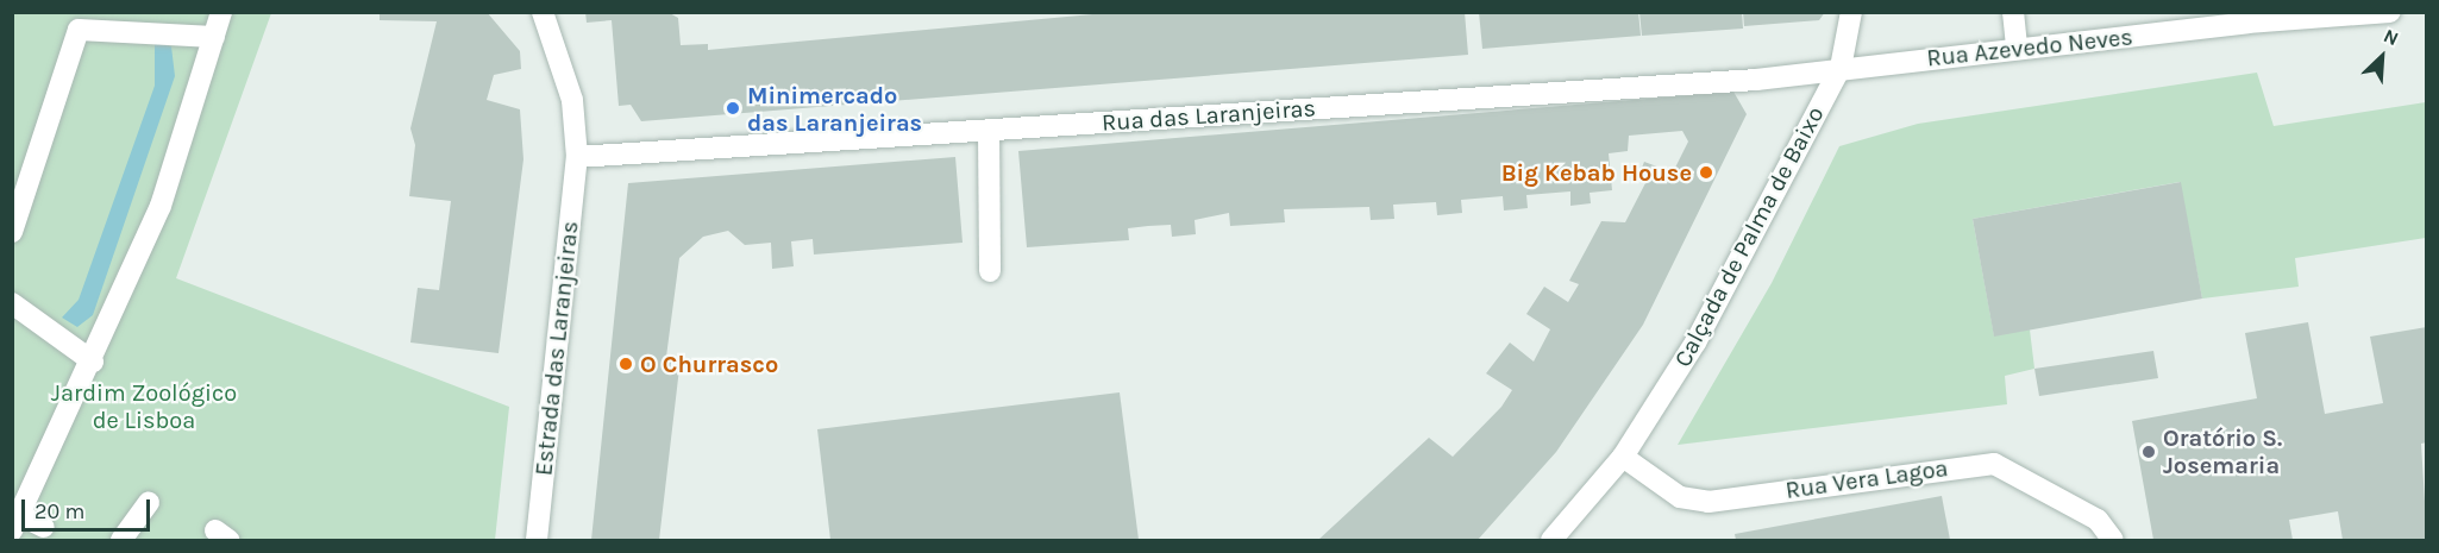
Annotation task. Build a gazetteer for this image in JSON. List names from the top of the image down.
{
  "streets": {
    "street": [
      "Rua Azevedo Neves",
      "Rua das Laranjeiras",
      "Calçada de Palma de Baixo",
      "Estrada das Laranjeiras",
      "Rua Vera Lagoa"
    ]
  },
  "crossings": [
    ["Rua Azevedo Neves", "Rua das Laranjeiras"],
    ["Rua Azevedo Neves", "Calçada de Palma de Baixo"],
    ["Rua das Laranjeiras", "Calçada de Palma de Baixo"],
    ["Rua das Laranjeiras", "Estrada das Laranjeiras"],
    ["Calçada de Palma de Baixo", "Rua Vera Lagoa"]
  ],
  "parks": ["Jardim Zoológico de Lisboa"],
  "places": [
    "Minimercado das Laranjeiras",
    "Big Kebab House",
    "O Churrasco",
    "Oratório S. Josemaria"
  ],
  "scale_bar": "20 m",
  "north": "top right"
}
